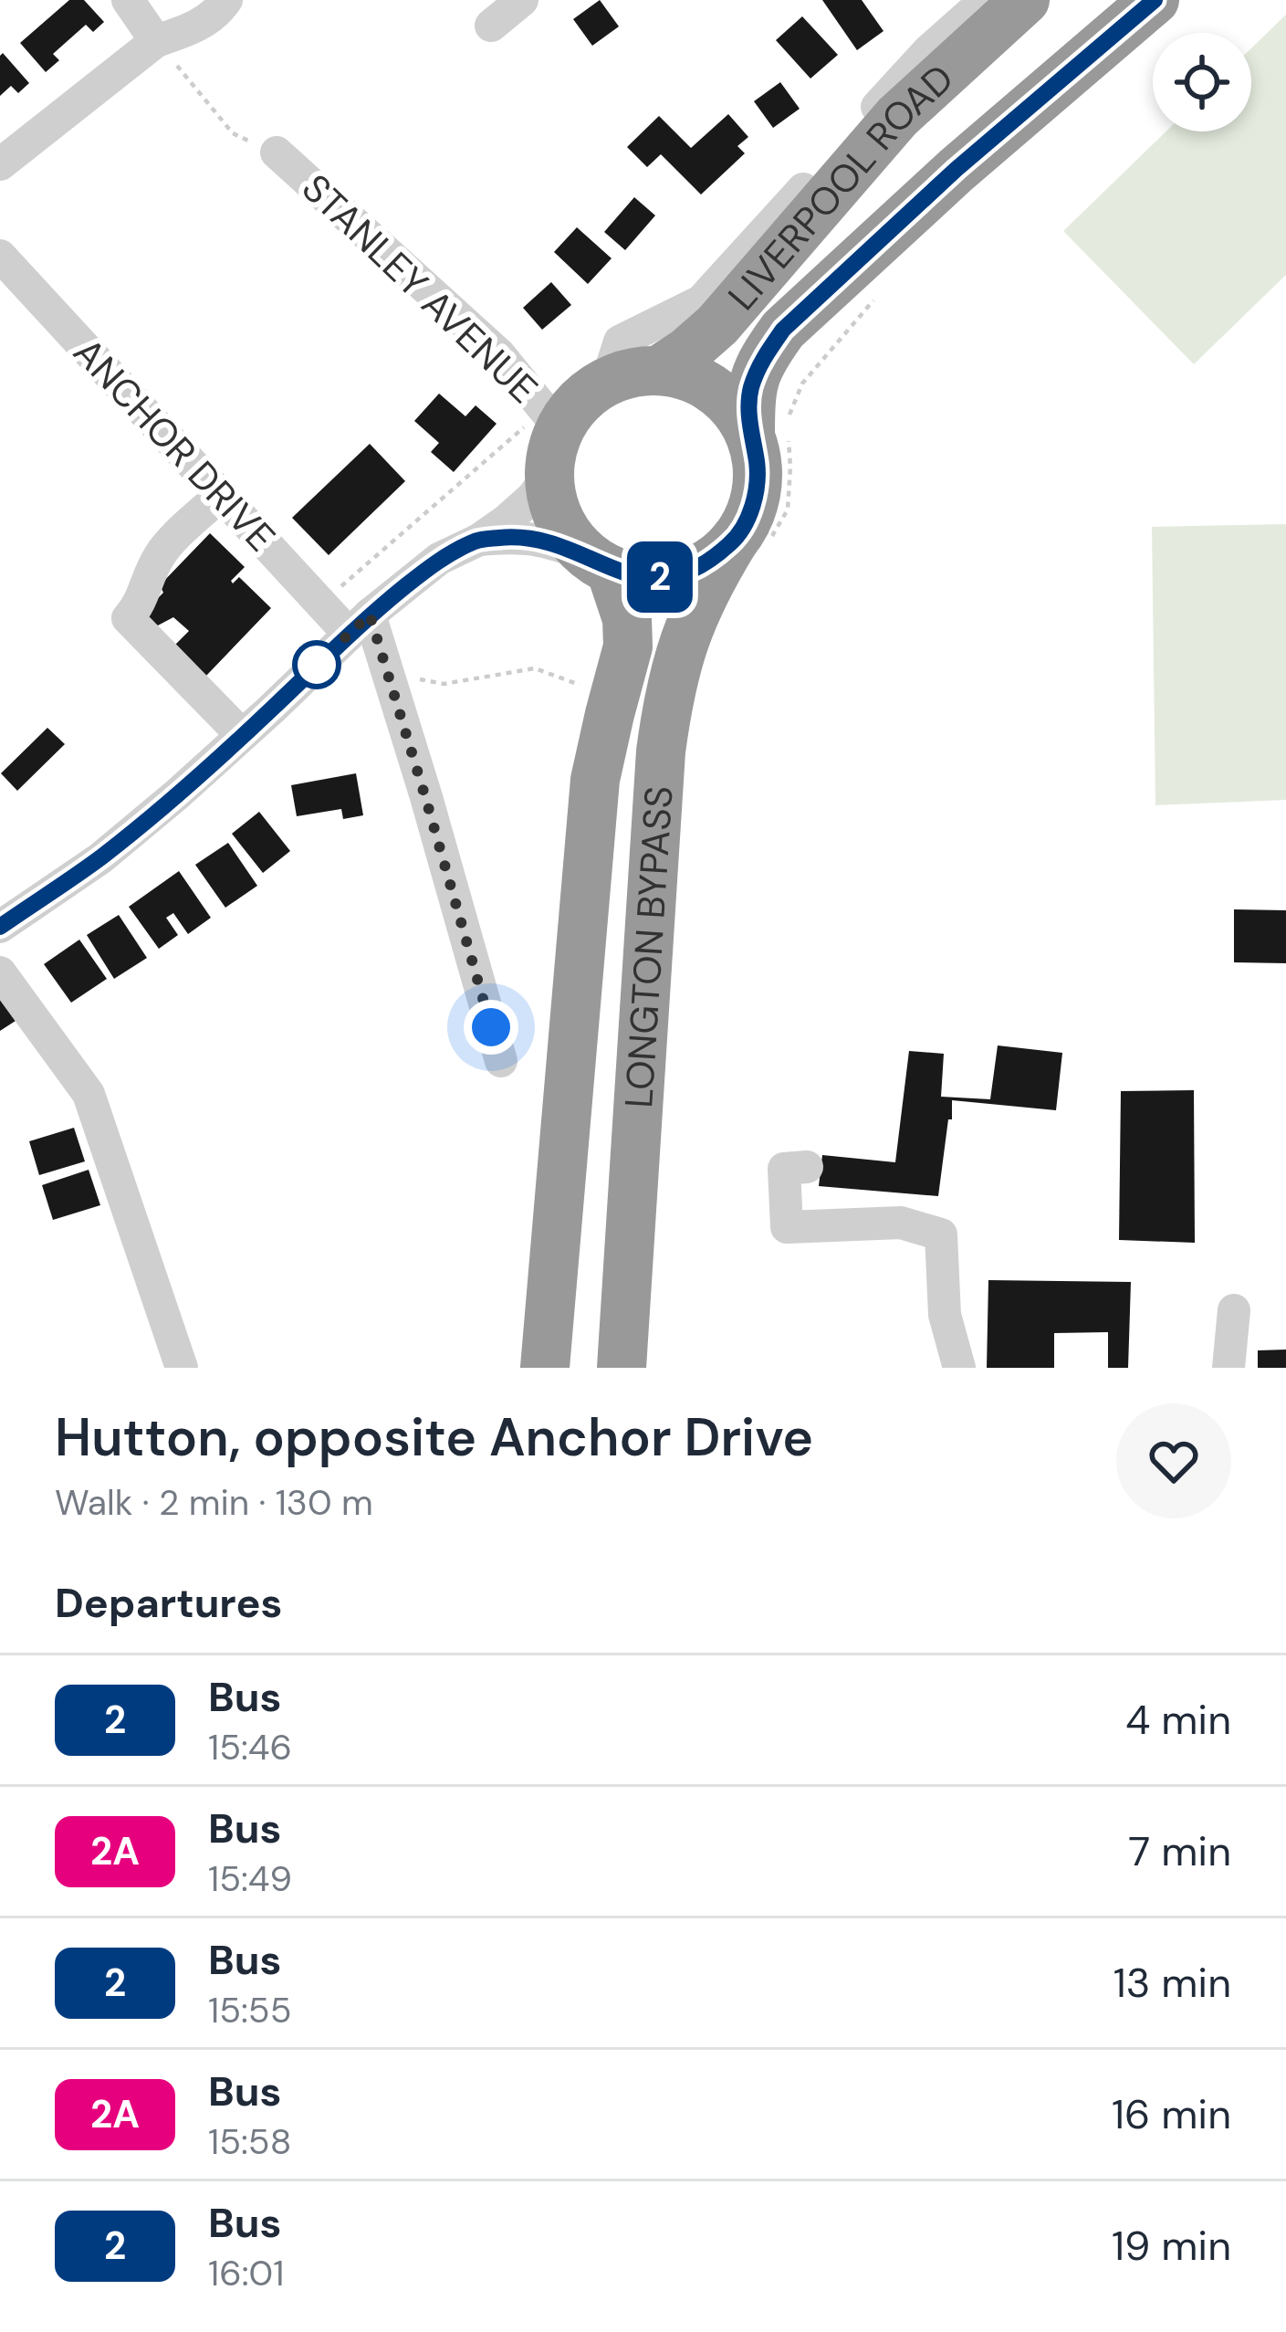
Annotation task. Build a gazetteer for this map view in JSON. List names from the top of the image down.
{
  "streets": {
    "highway": ["LIVERPOOL ROAD", "LONGTON BYPASS"],
    "street": ["STANLEY AVENUE", "ANCHOR DRIVE"]
  },
  "crossings": [
    ["LIVERPOOL ROAD", "STANLEY AVENUE"],
    ["LIVERPOOL ROAD", "LONGTON BYPASS"],
    ["STANLEY AVENUE", "LONGTON BYPASS"]
  ],
  "lines": ["bus line 2"],
  "page": {
    "on_map": "2",
    "heading": [
      ["Hutton, opposite Anchor Drive", "Walk · 2 min · 130 m"],
      "Departures"
    ],
    "list": [
      {
        "mark": "2",
        "name": "Bus",
        "note": "15:46",
        "value": "4 min"
      },
      {
        "mark": "2A",
        "name": "Bus",
        "note": "15:49",
        "value": "7 min"
      },
      {
        "mark": "2",
        "name": "Bus",
        "note": "15:55",
        "value": "13 min"
      },
      {
        "mark": "2A",
        "name": "Bus",
        "note": "15:58",
        "value": "16 min"
      },
      {
        "mark": "2",
        "name": "Bus",
        "note": "16:01",
        "value": "19 min"
      }
    ]
  }
}
